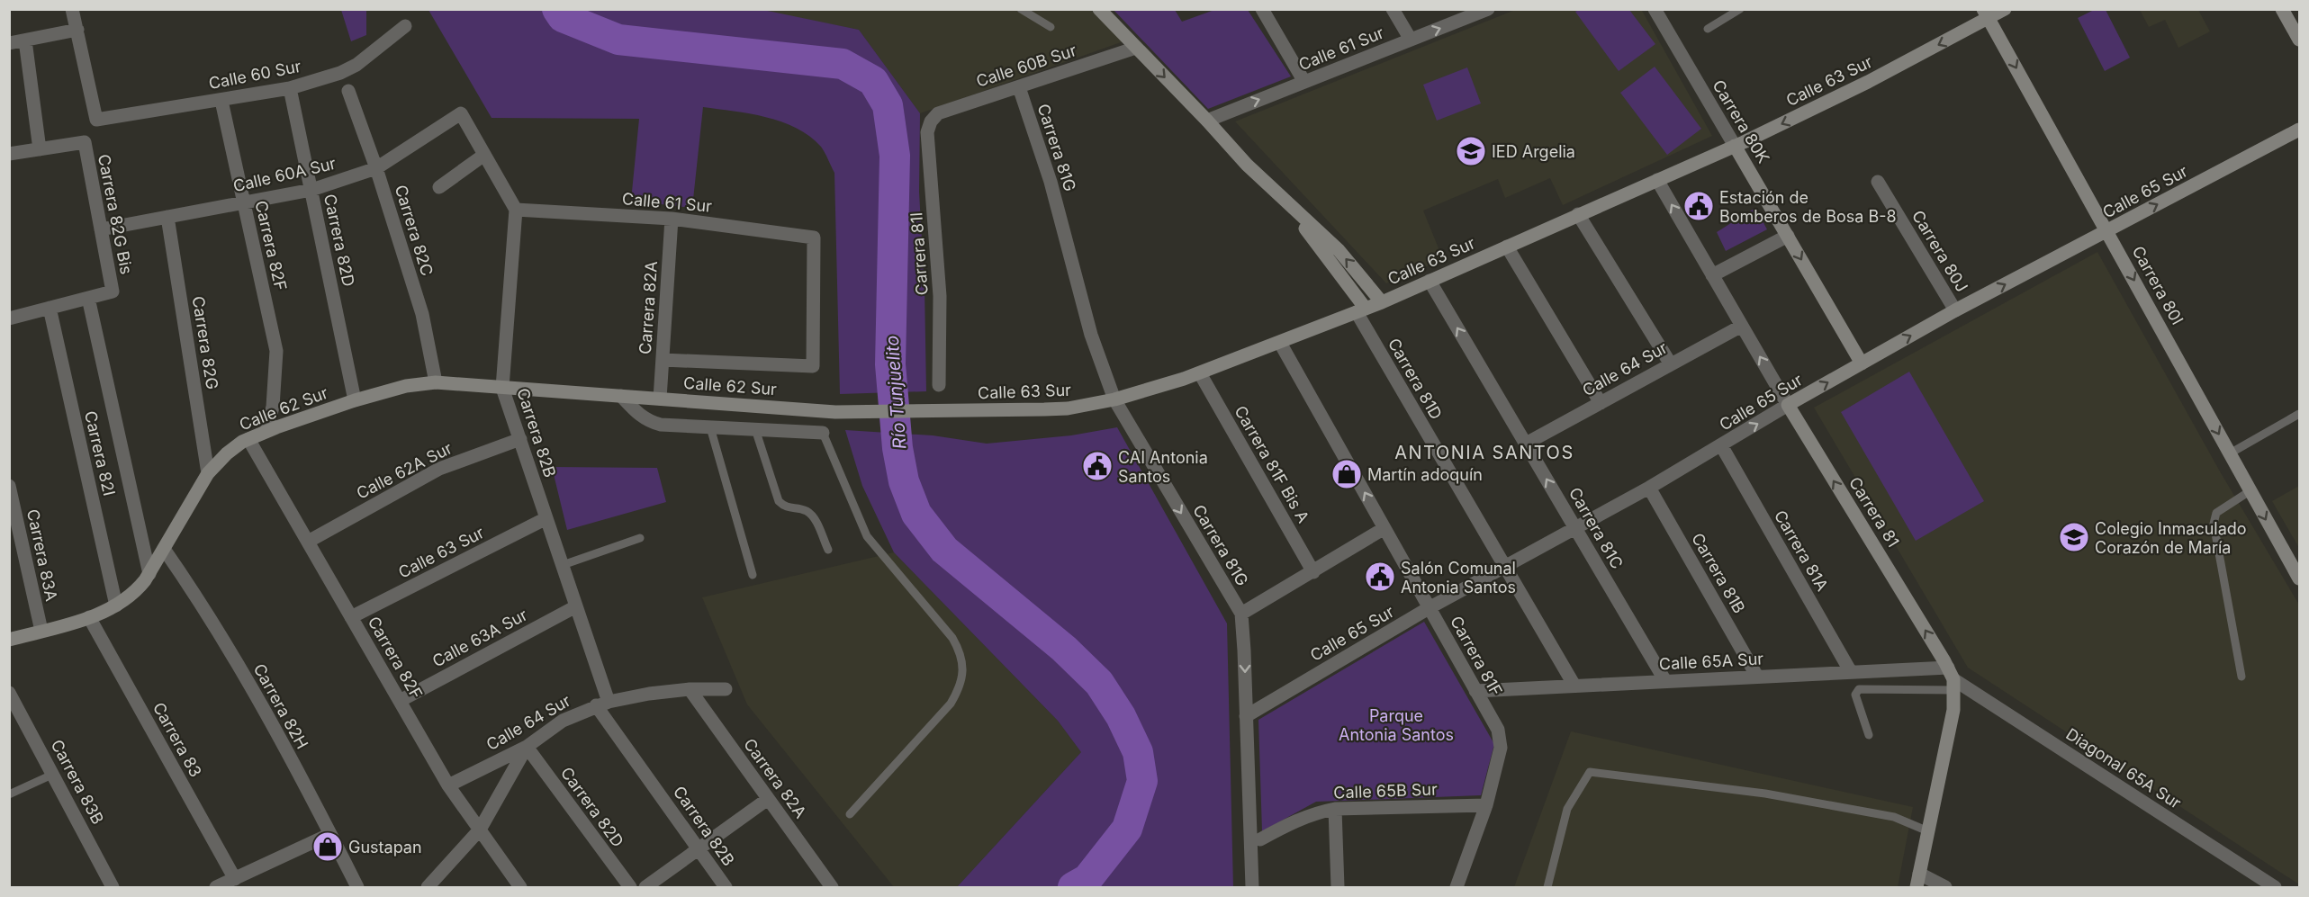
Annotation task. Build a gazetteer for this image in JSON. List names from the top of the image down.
{
  "streets": {
    "street": [
      "Calle 61 Sur",
      "Calle 60B Sur",
      "Calle 60 Sur",
      "Calle 63 Sur",
      "Carrera 80K",
      "Carrera 81G",
      "Calle 60A Sur",
      "Calle 65 Sur",
      "Carrera 82G Bis",
      "Carrera 82C",
      "Carrera 82D",
      "Carrera 82F",
      "Carrera 80J",
      "Carrera 81I",
      "Carrera 80I",
      "Carrera 82A",
      "Carrera 82G",
      "Calle 64 Sur",
      "Carrera 81D",
      "Calle 62 Sur",
      "Carrera 82B",
      "Carrera 82I",
      "Carrera 81F Bis A",
      "Calle 62A Sur",
      "Carrera 81",
      "Carrera 81C",
      "Carrera 81A",
      "Carrera 83A",
      "Carrera 81B",
      "Calle 63A Sur",
      "Carrera 81F",
      "Calle 65A Sur",
      "Carrera 82H",
      "Carrera 83",
      "Diagonal 65A Sur",
      "Carrera 83B",
      "Calle 65B Sur"
    ]
  },
  "crossings": [
    ["Calle 61 Sur", "Carrera 82A"],
    ["Calle 61 Sur", "Carrera 81D"],
    ["Calle 61 Sur", "Carrera 82B"],
    ["Calle 60B Sur", "Carrera 81G"],
    ["Calle 60B Sur", "Carrera 81I"],
    ["Calle 60B Sur", "Carrera 81D"],
    ["Calle 60 Sur", "Carrera 82D"],
    ["Calle 60 Sur", "Carrera 82F"],
    ["Calle 63 Sur", "Carrera 80K"],
    ["Calle 63 Sur", "Carrera 81G"],
    ["Calle 63 Sur", "Carrera 82F"],
    ["Calle 63 Sur", "Carrera 80I"],
    ["Calle 63 Sur", "Carrera 81D"],
    ["Calle 63 Sur", "Calle 62 Sur"],
    ["Calle 63 Sur", "Carrera 82B"],
    ["Calle 63 Sur", "Carrera 81F Bis A"],
    ["Calle 63 Sur", "Carrera 81"],
    ["Calle 63 Sur", "Carrera 81C"],
    ["Calle 63 Sur", "Carrera 81F"],
    ["Carrera 80K", "Calle 65 Sur"],
    ["Carrera 81G", "Calle 65 Sur"],
    ["Calle 60A Sur", "Carrera 82G Bis"],
    ["Calle 60A Sur", "Carrera 82C"],
    ["Calle 60A Sur", "Carrera 82D"],
    ["Calle 60A Sur", "Carrera 82F"],
    ["Calle 60A Sur", "Carrera 82G"],
    ["Calle 65 Sur", "Carrera 80J"],
    ["Calle 65 Sur", "Carrera 80I"],
    ["Calle 65 Sur", "Carrera 81D"],
    ["Calle 65 Sur", "Carrera 81"],
    ["Calle 65 Sur", "Carrera 81C"],
    ["Calle 65 Sur", "Carrera 81A"],
    ["Calle 65 Sur", "Carrera 81B"],
    ["Calle 65 Sur", "Carrera 81F"],
    ["Carrera 82C", "Calle 62 Sur"],
    ["Carrera 82D", "Calle 64 Sur"],
    ["Carrera 82D", "Calle 62 Sur"],
    ["Carrera 82F", "Calle 64 Sur"],
    ["Carrera 82F", "Calle 62 Sur"],
    ["Carrera 82F", "Calle 62A Sur"],
    ["Carrera 82F", "Calle 63A Sur"],
    ["Carrera 82A", "Calle 64 Sur"],
    ["Carrera 82A", "Calle 62 Sur"],
    ["Carrera 82G", "Calle 62 Sur"],
    ["Calle 64 Sur", "Carrera 82B"],
    ["Calle 64 Sur", "Carrera 81"],
    ["Calle 64 Sur", "Carrera 81C"],
    ["Carrera 81D", "Calle 65A Sur"],
    ["Calle 62 Sur", "Carrera 82B"],
    ["Calle 62 Sur", "Carrera 82I"],
    ["Calle 62 Sur", "Carrera 83A"],
    ["Calle 62 Sur", "Carrera 82H"],
    ["Calle 62 Sur", "Carrera 83"],
    ["Carrera 82B", "Calle 62A Sur"],
    ["Carrera 82B", "Calle 63A Sur"],
    ["Carrera 81", "Calle 65A Sur"],
    ["Carrera 81", "Diagonal 65A Sur"],
    ["Carrera 81C", "Calle 65A Sur"],
    ["Carrera 81A", "Calle 65A Sur"],
    ["Carrera 81B", "Calle 65A Sur"],
    ["Carrera 81F", "Calle 65A Sur"],
    ["Carrera 81F", "Calle 65B Sur"],
    ["Calle 65A Sur", "Diagonal 65A Sur"]
  ],
  "one_way": [
    "Carrera 80K",
    "Carrera 81G",
    "Calle 65 Sur",
    "Carrera 80I",
    "Carrera 81",
    "Carrera 81F"
  ],
  "districts": ["ANTONIA SANTOS"],
  "water": ["Río Tunjuelito"],
  "parks": ["Parque Antonia Santos"],
  "places": {
    "school or university": ["IED Argelia", "Colegio Inmaculado Corazón de María"],
    "public building": ["Estación de Bomberos de Bosa B-8", "CAI Antonia Santos", "Salón Comunal Antonia Santos"],
    "shop": ["Martín adoquín", "Gustapan"]
  }
}
